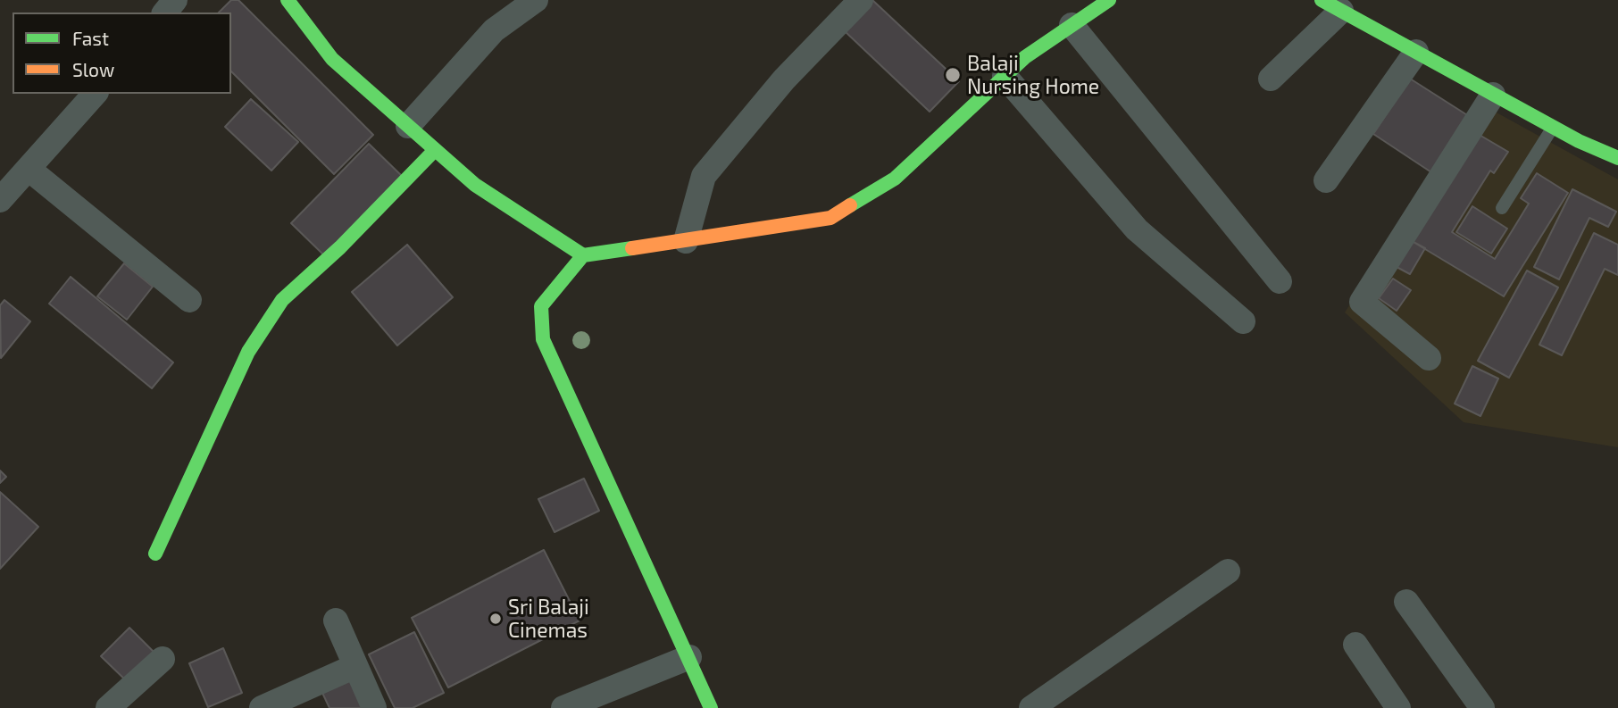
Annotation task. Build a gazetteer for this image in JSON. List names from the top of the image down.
{
  "places": ["Balaji Nursing Home", "Sri Balaji Cinemas"],
  "legend": ["Fast", "Slow"]
}
